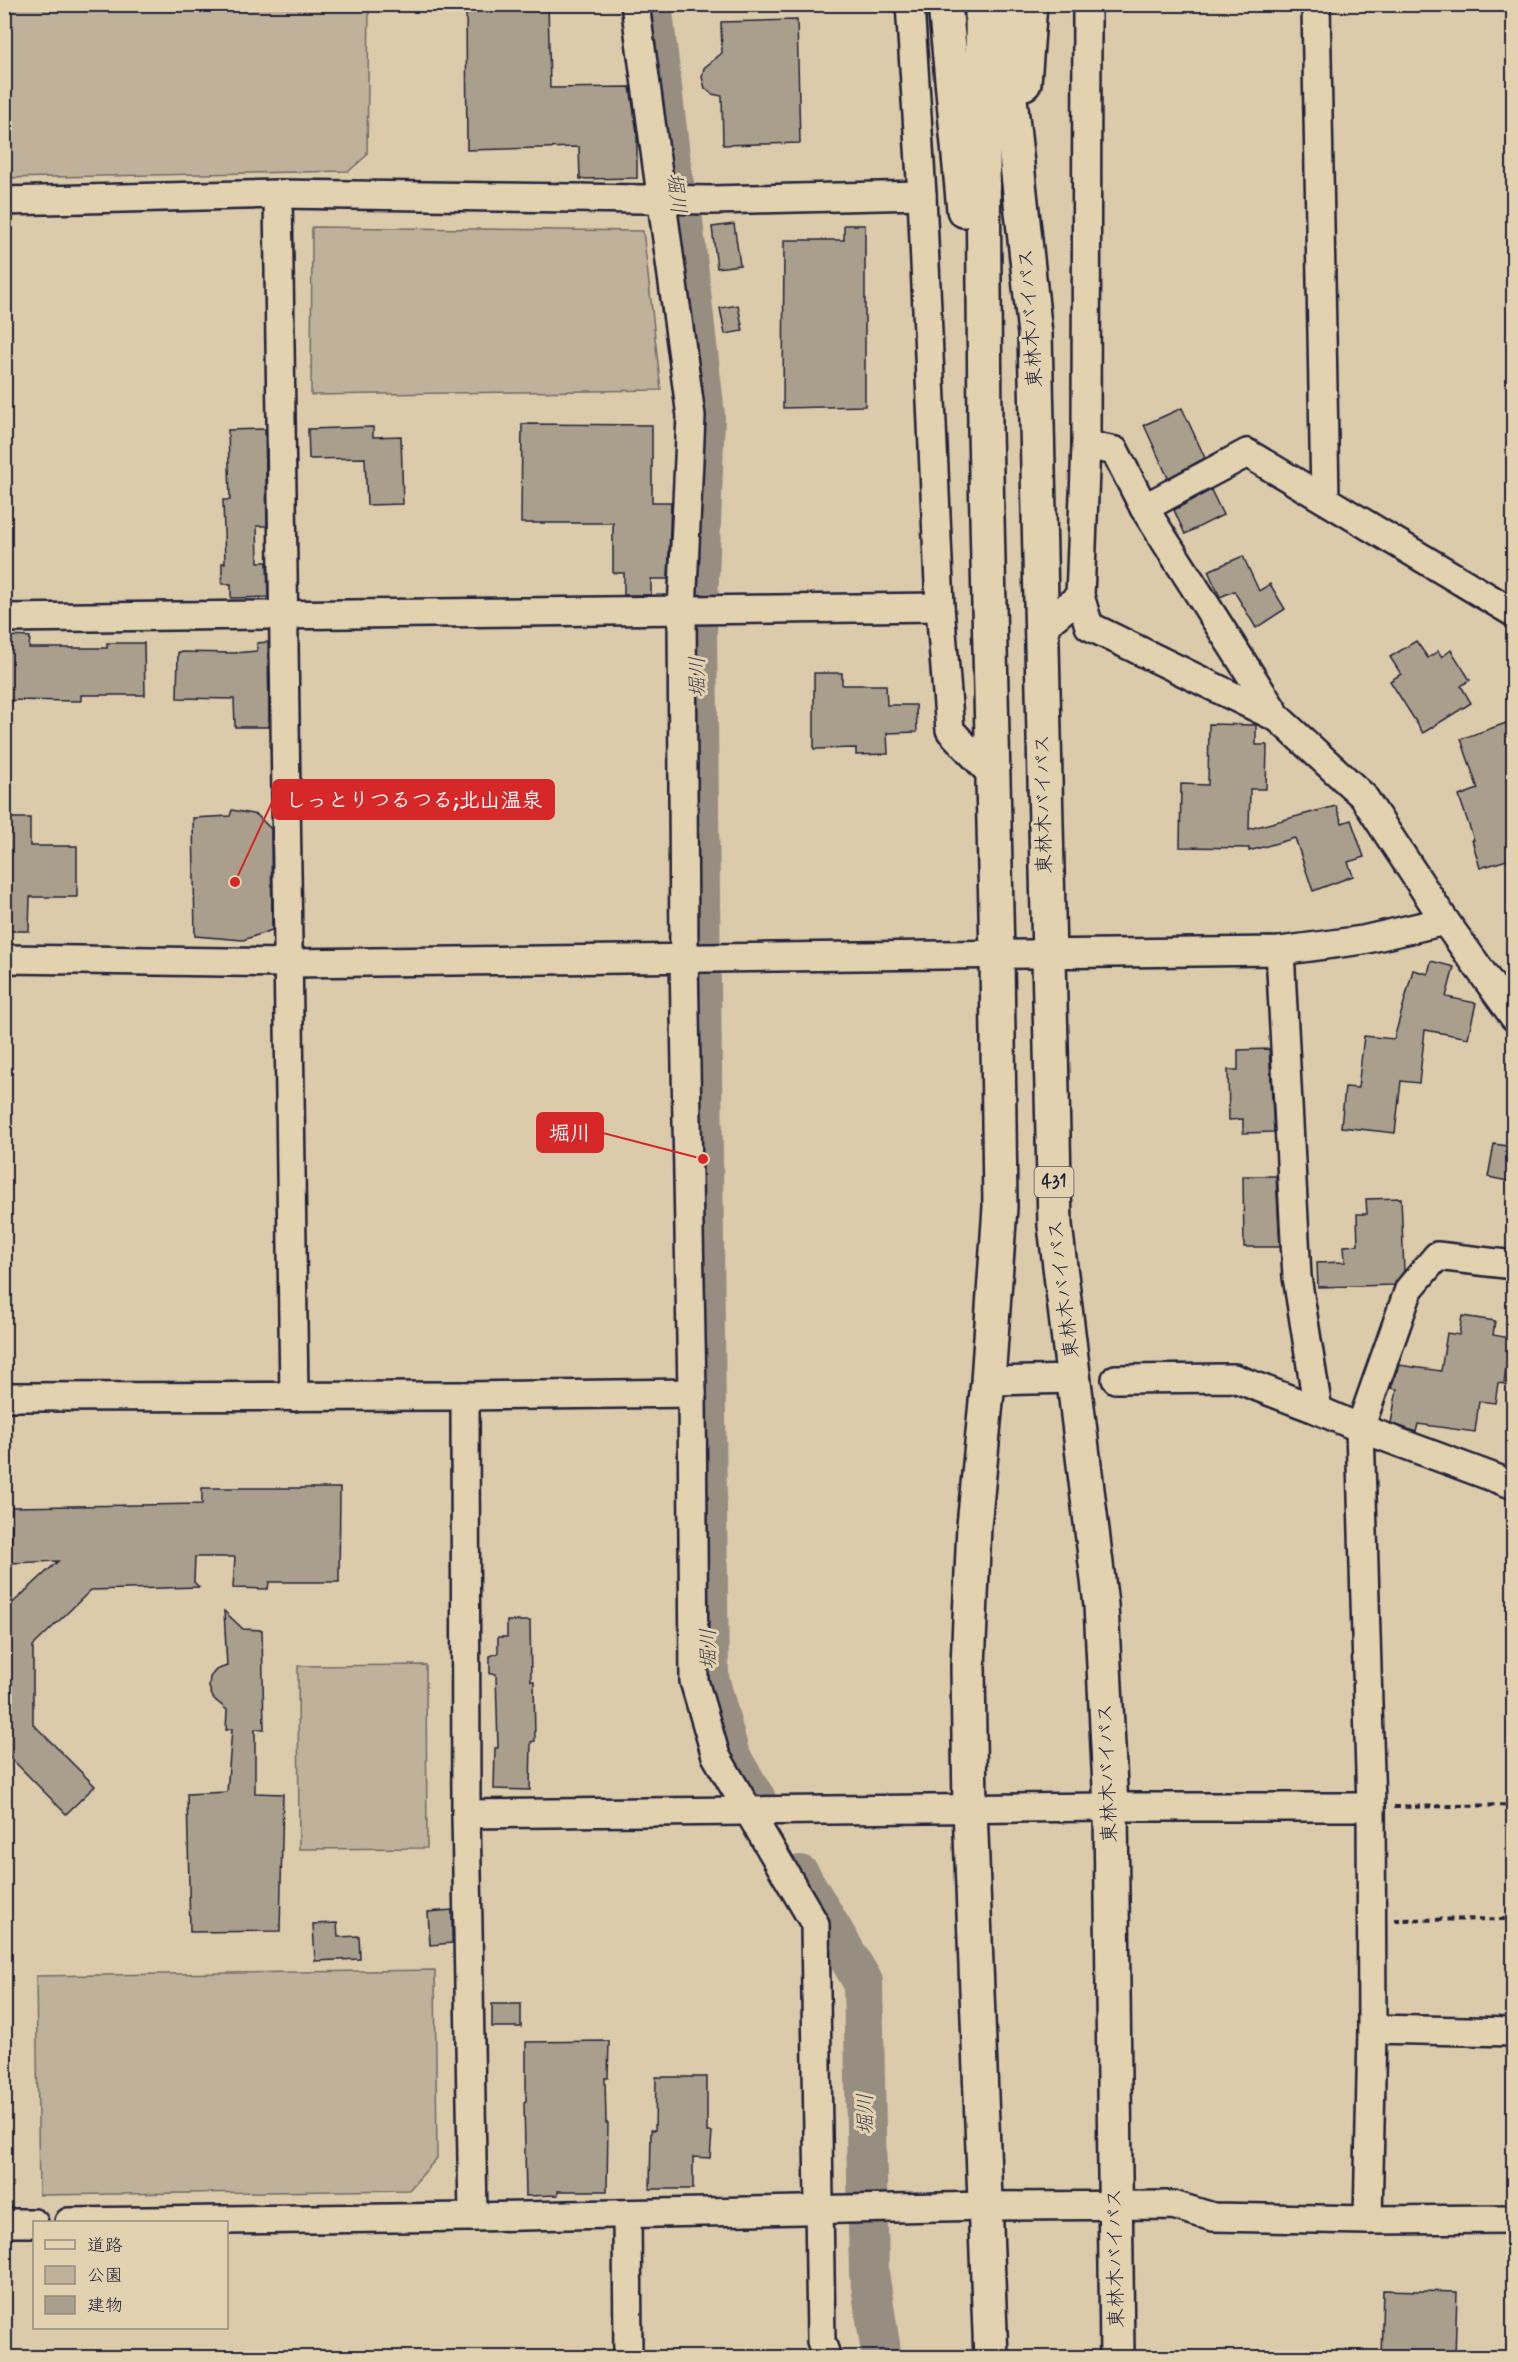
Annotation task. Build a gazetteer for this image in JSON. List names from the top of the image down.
{
  "streets": {
    "highway": ["東林木バイパス", "431"]
  },
  "water": ["堀川"],
  "places": ["しっとりつるつる;北山温泉", "堀川"],
  "legend": ["道路", "公園", "建物"]
}
